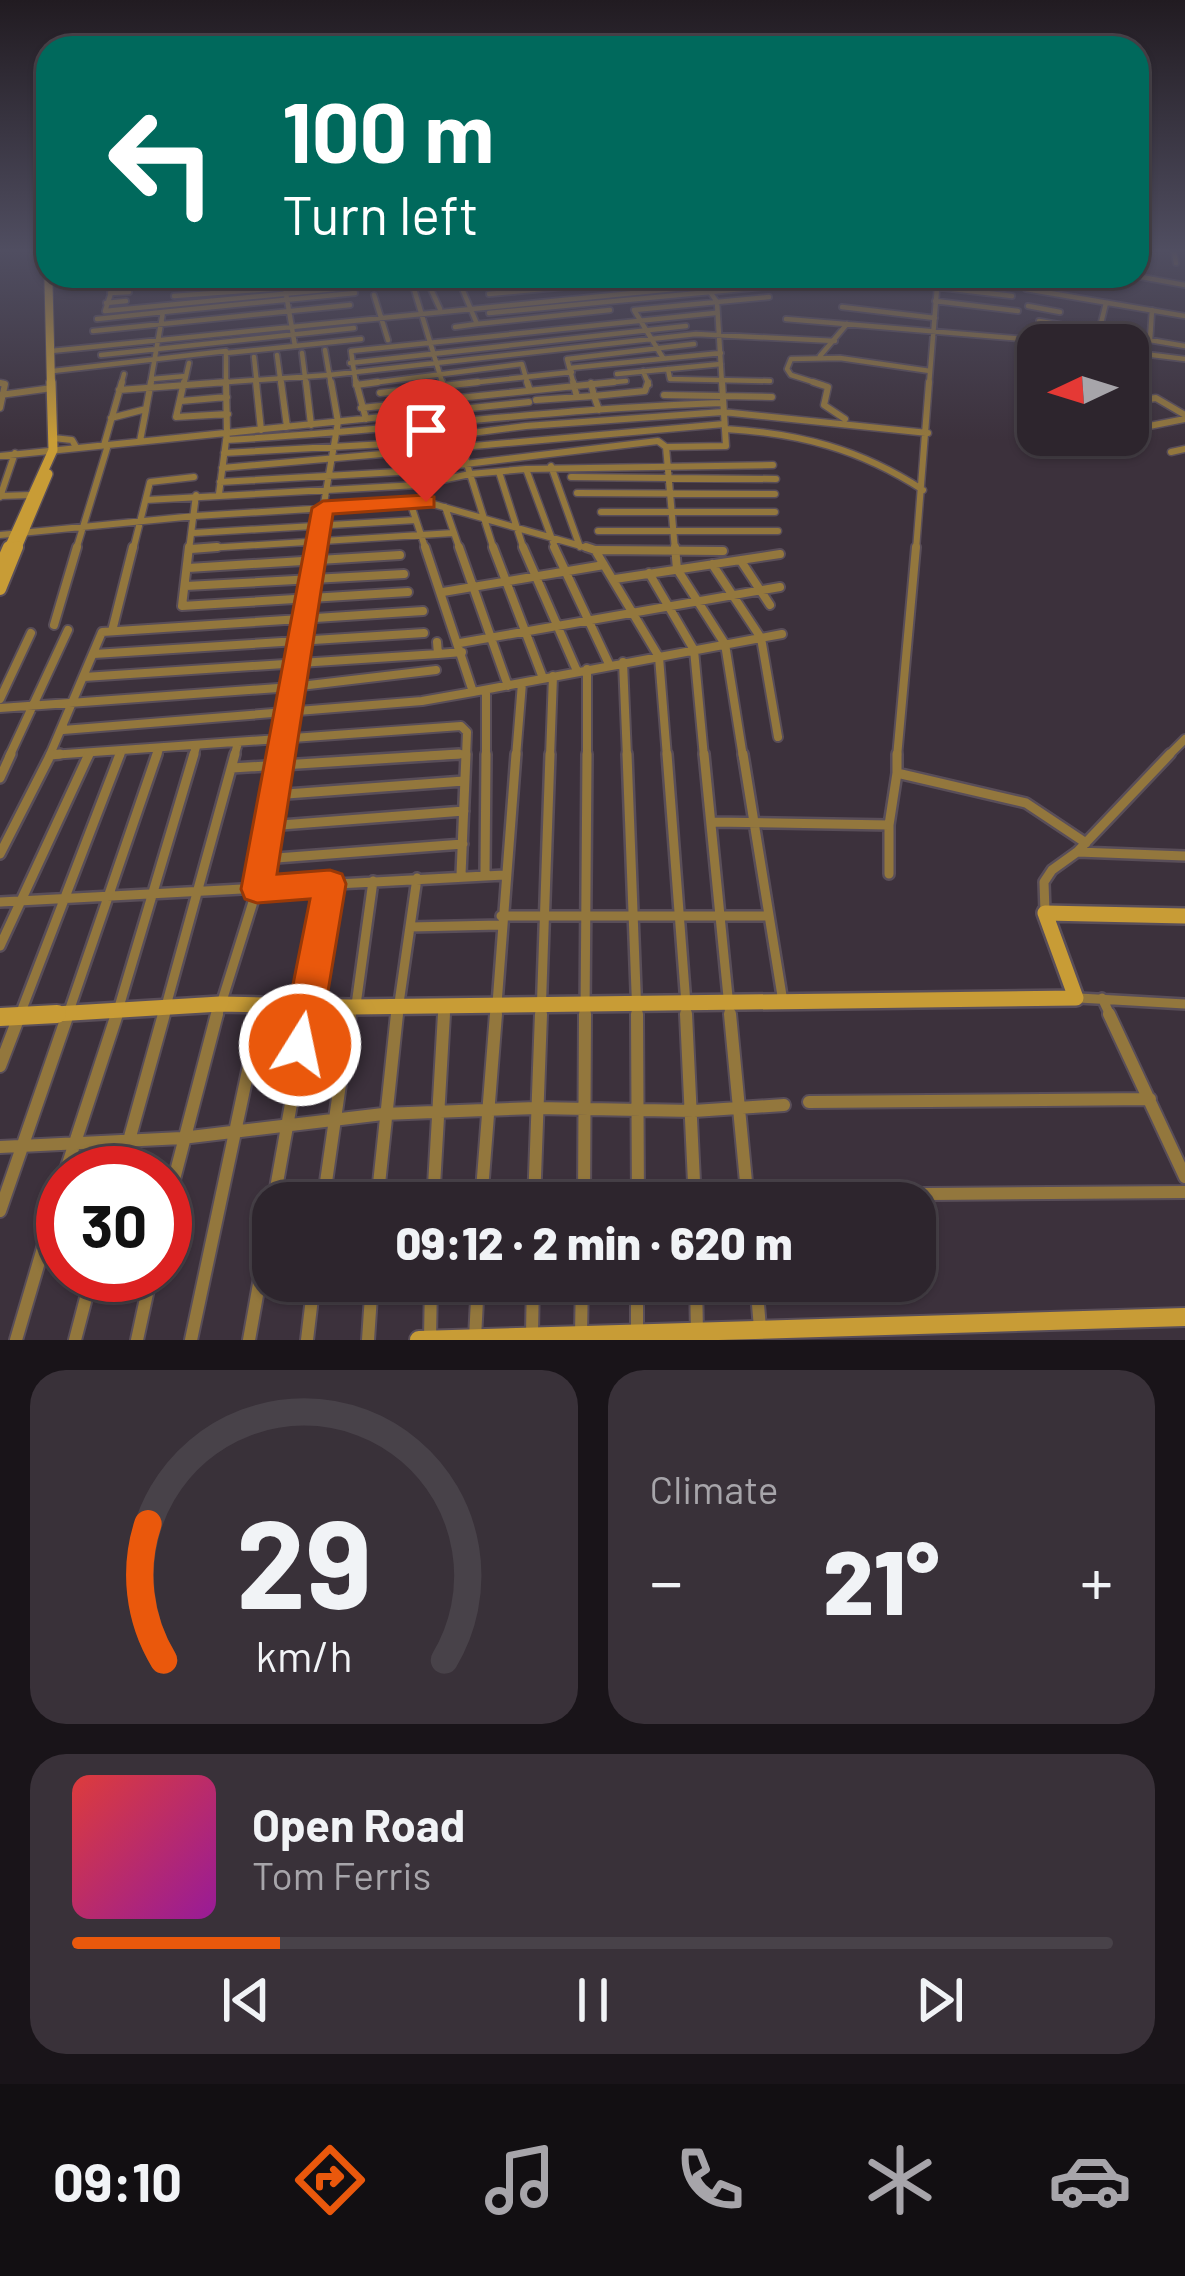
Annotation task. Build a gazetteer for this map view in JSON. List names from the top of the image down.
{
  "north": "left",
  "page": {
    "turn": ["100 m", "Turn left"],
    "limit": "30",
    "trip": "09:12 · 2 min · 620 m",
    "tile": "Climate",
    "heat": ["−", "21°", "+"],
    "song": ["Open Road", "Tom Ferris"],
    "tabs": "09:10",
    "gauge": ["29", "km/h"]
  }
}
